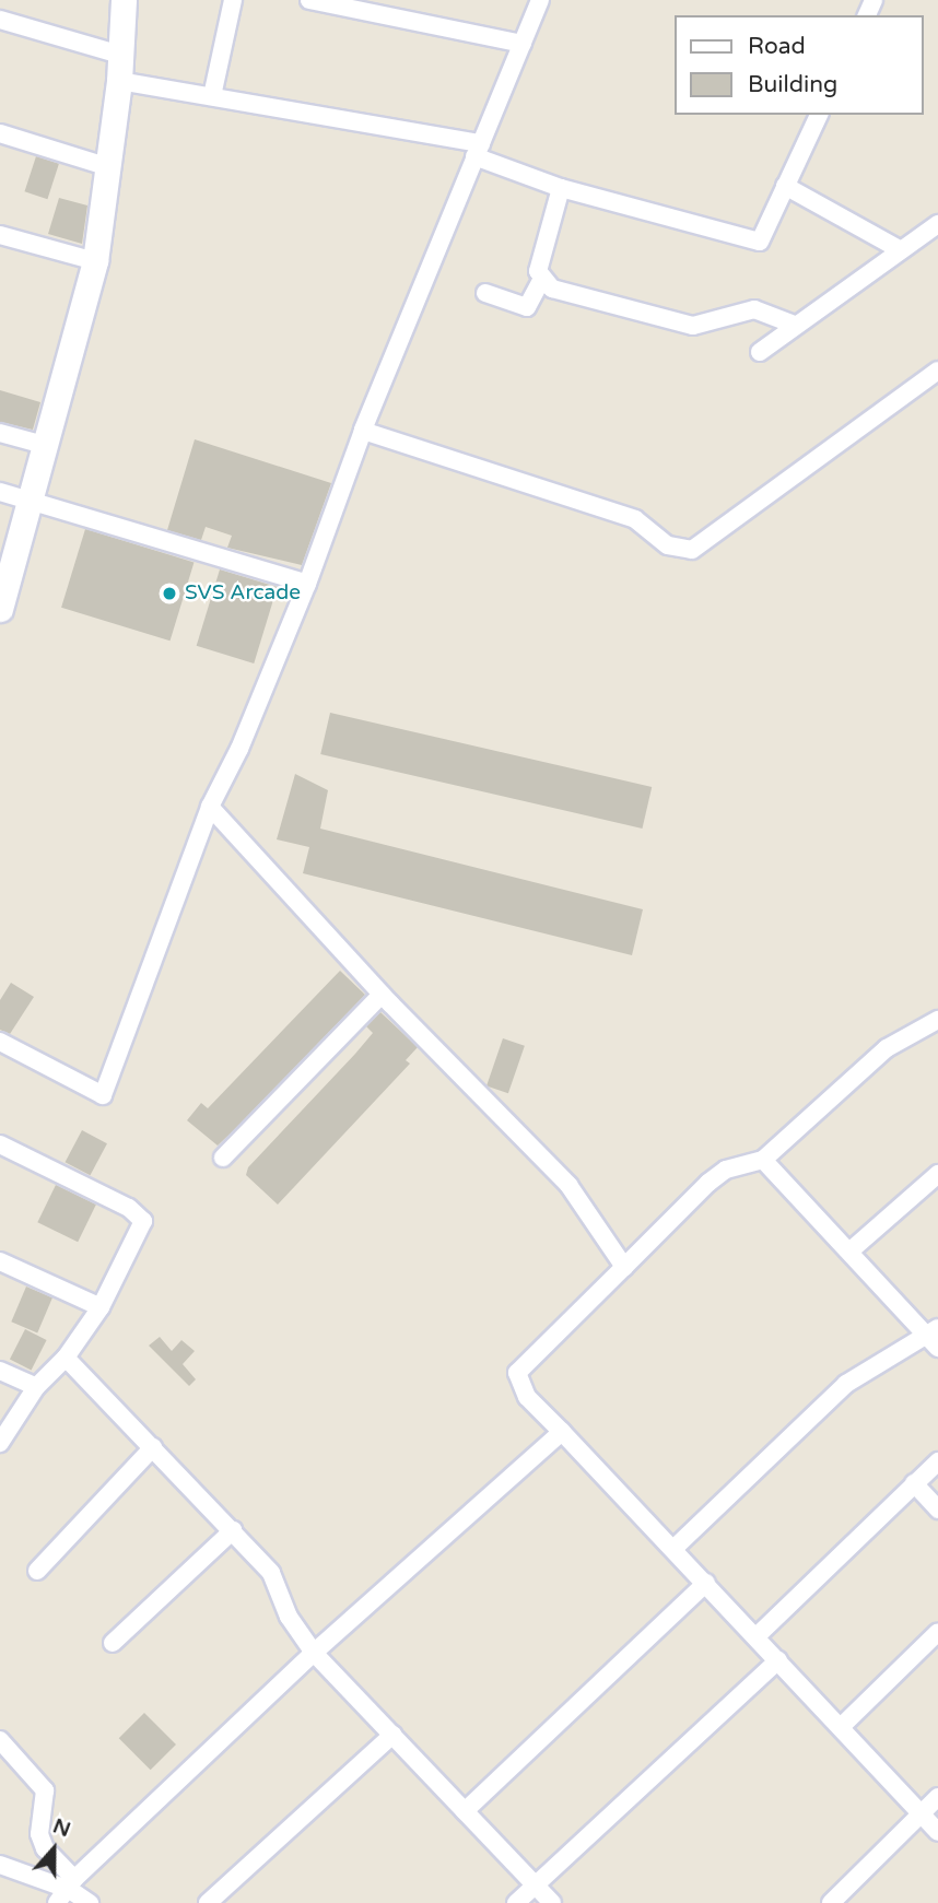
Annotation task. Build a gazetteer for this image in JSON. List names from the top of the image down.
{
  "places": ["SVS Arcade"],
  "legend": ["Road", "Building"],
  "north": "top"
}
